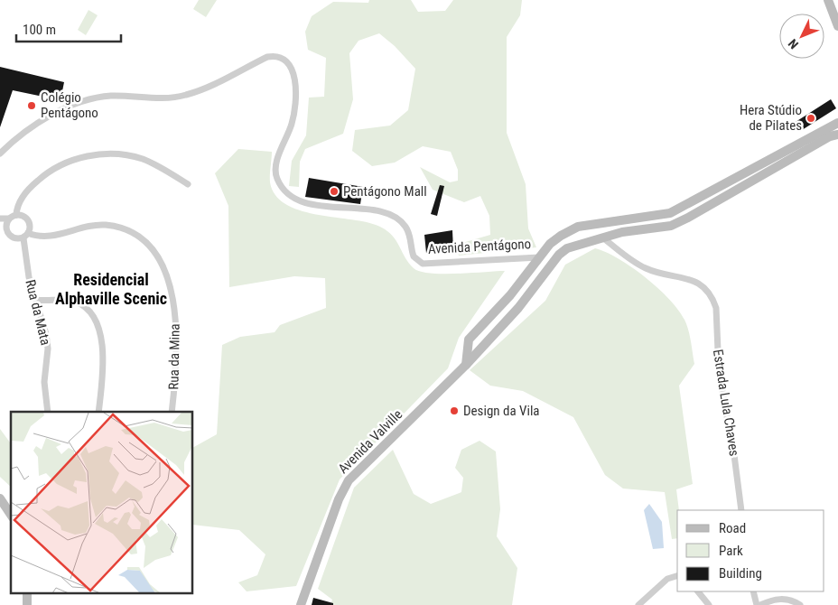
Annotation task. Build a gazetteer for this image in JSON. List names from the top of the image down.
{
  "streets": {
    "main road": ["Avenida Valville"],
    "street": [
      "Avenida Pentágono",
      "Rua da Mata",
      "Rua da Mina",
      "Estrada Lula Chaves"
    ]
  },
  "crossings": [
    ["Rua da Mata", "Rua da Mina"]
  ],
  "districts": ["Residencial Alphaville Scenic"],
  "places": [
    "Colégio Pentágono",
    "Hera Stúdio de Pilates",
    "Pentágono Mall",
    "Design da Vila"
  ],
  "legend": ["Road", "Park", "Building"],
  "scale_bar": "100 m",
  "north": "bottom left"
}
